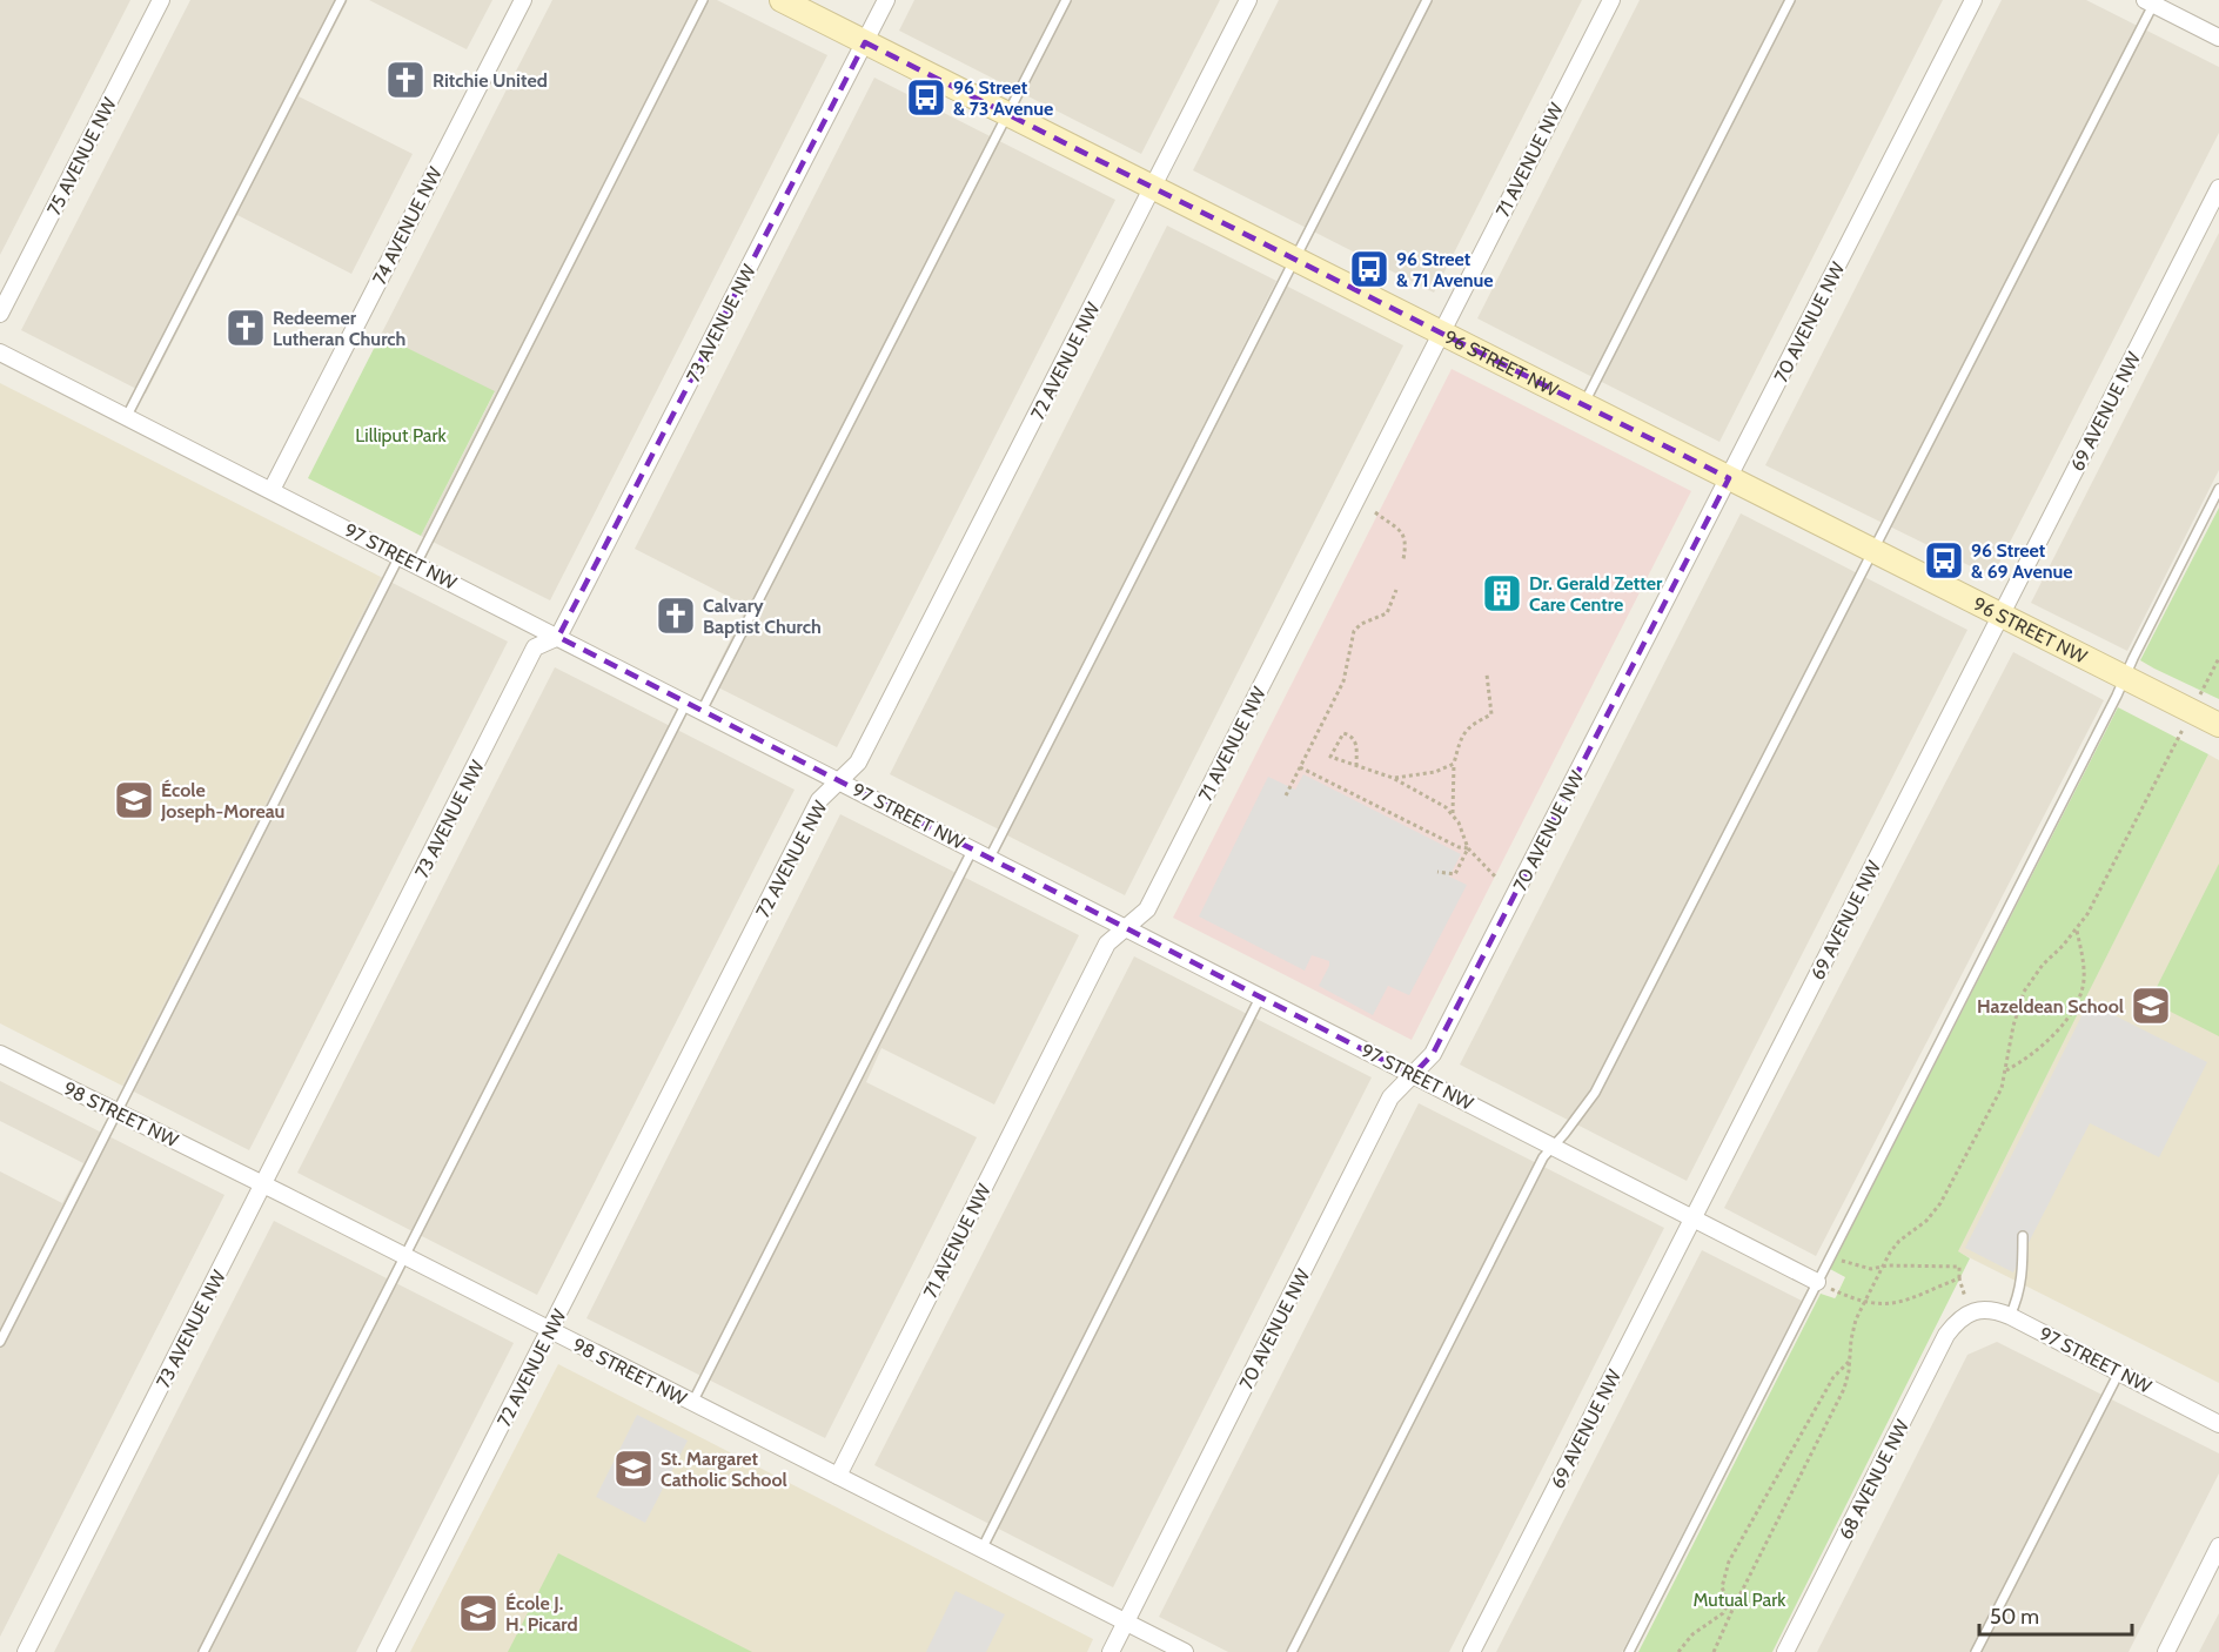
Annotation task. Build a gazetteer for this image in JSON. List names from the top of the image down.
{
  "streets": {
    "street": [
      "75 AVENUE NW",
      "71 AVENUE NW",
      "74 AVENUE NW",
      "70 AVENUE NW",
      "73 AVENUE NW",
      "72 AVENUE NW",
      "96 STREET NW",
      "69 AVENUE NW",
      "97 STREET NW",
      "98 STREET NW",
      "68 AVENUE NW"
    ]
  },
  "crossings": [
    ["71 AVENUE NW", "96 STREET NW"],
    ["71 AVENUE NW", "97 STREET NW"],
    ["71 AVENUE NW", "98 STREET NW"],
    ["74 AVENUE NW", "97 STREET NW"],
    ["70 AVENUE NW", "96 STREET NW"],
    ["70 AVENUE NW", "97 STREET NW"],
    ["70 AVENUE NW", "98 STREET NW"],
    ["73 AVENUE NW", "96 STREET NW"],
    ["73 AVENUE NW", "97 STREET NW"],
    ["73 AVENUE NW", "98 STREET NW"],
    ["72 AVENUE NW", "96 STREET NW"],
    ["72 AVENUE NW", "97 STREET NW"],
    ["72 AVENUE NW", "98 STREET NW"],
    ["96 STREET NW", "69 AVENUE NW"],
    ["69 AVENUE NW", "97 STREET NW"],
    ["97 STREET NW", "68 AVENUE NW"]
  ],
  "parks": ["Lilliput Park", "Mutual Park"],
  "places": {
    "church": ["Ritchie United", "Redeemer Lutheran Church", "Calvary Baptist Church"],
    "bus stop": ["96 Street & 73 Avenue", "96 Street & 71 Avenue", "96 Street & 69 Avenue"],
    "building": ["Dr. Gerald Zetter Care Centre"],
    "school or university": [
      "École Joseph-Moreau",
      "Hazeldean School",
      "St. Margaret Catholic School",
      "École J. H. Picard"
    ]
  },
  "scale_bar": "50 m"
}
